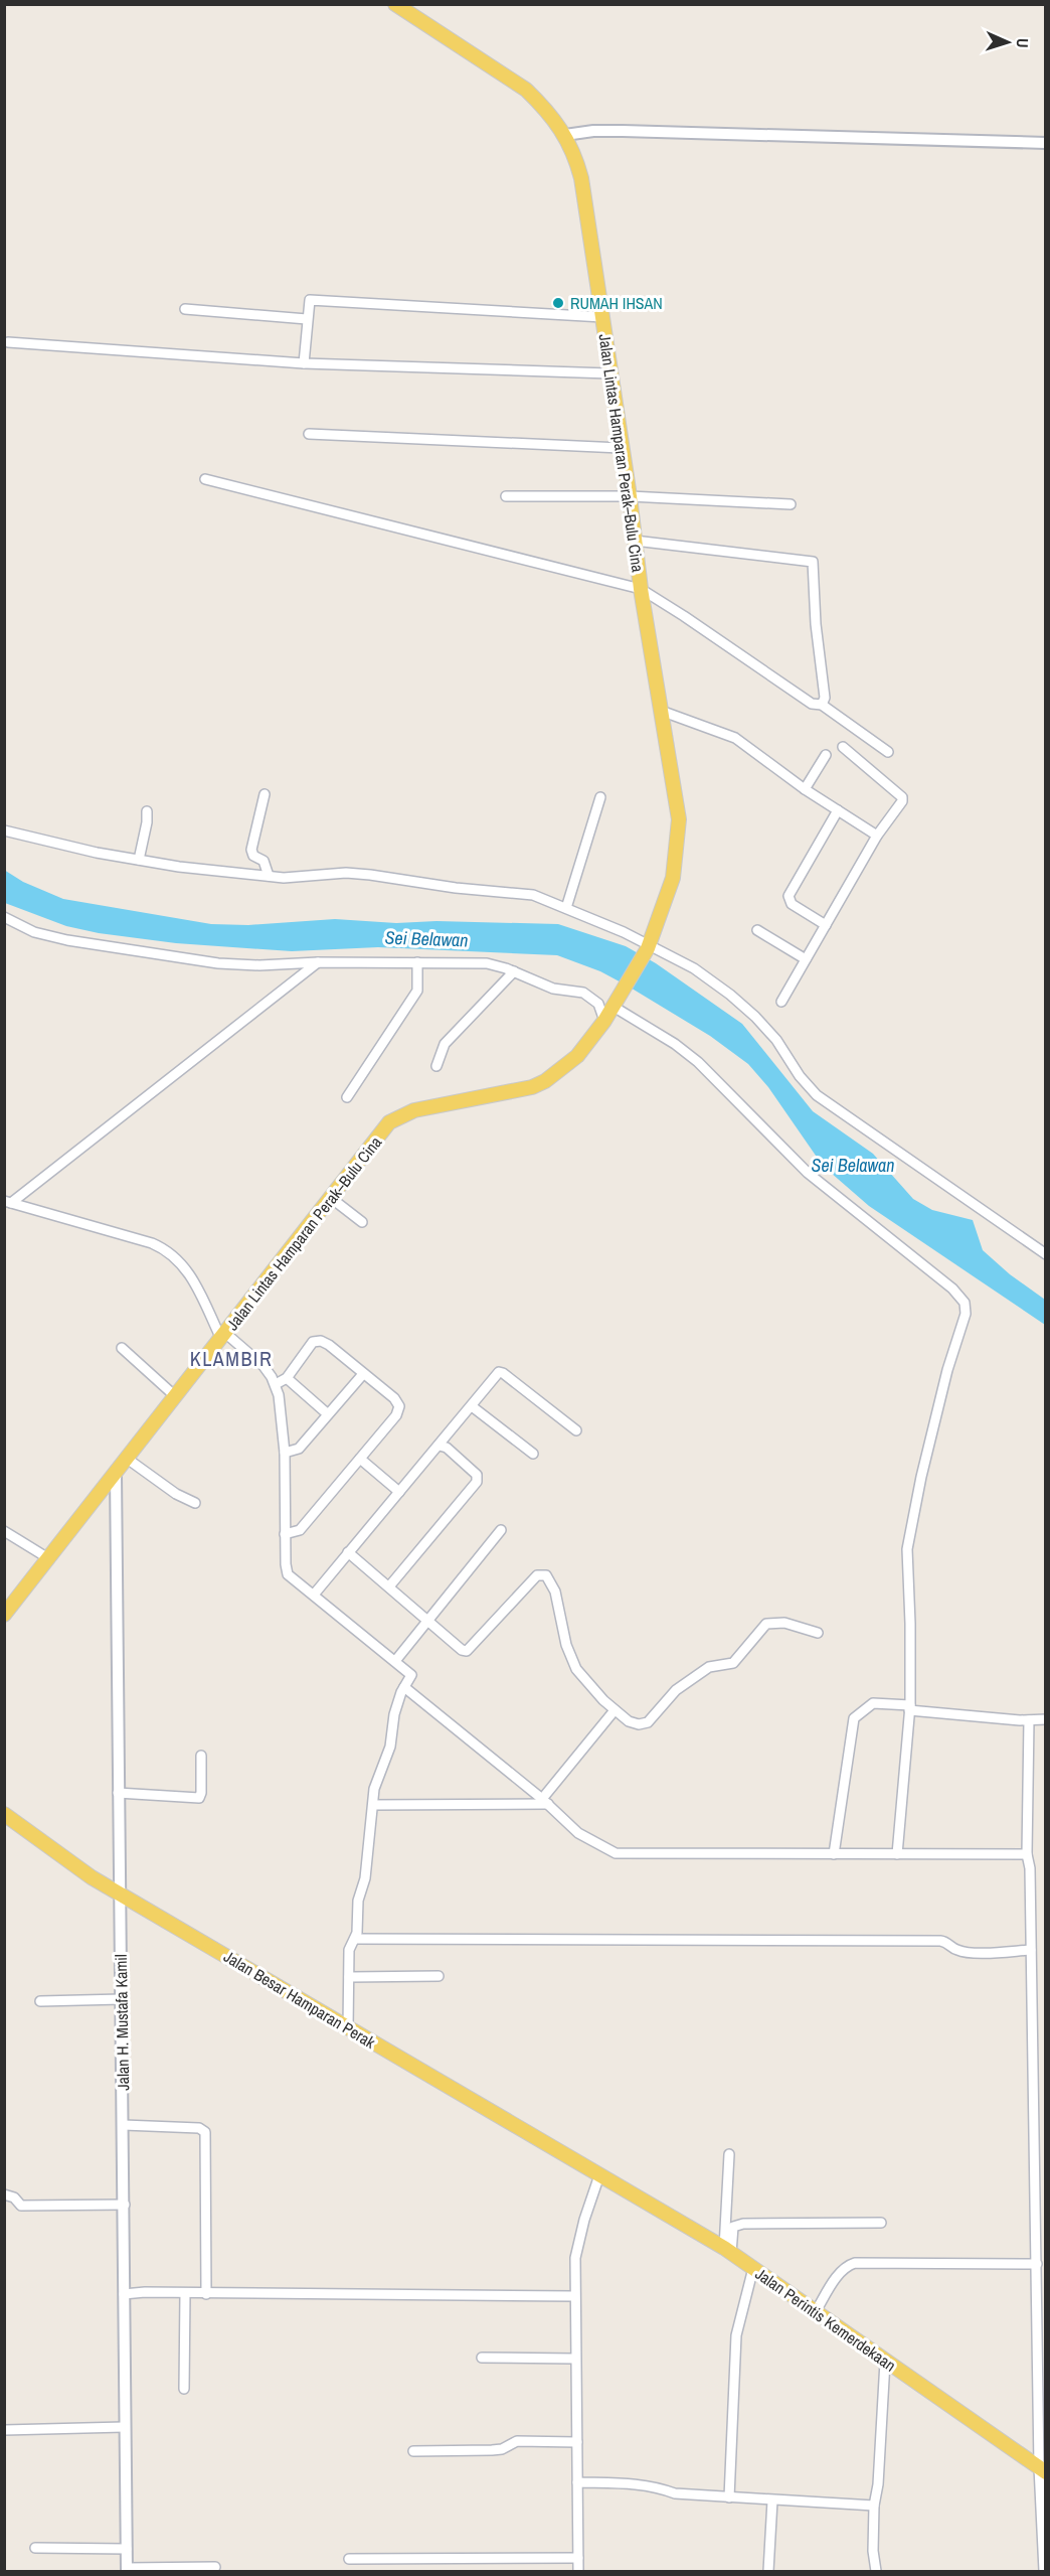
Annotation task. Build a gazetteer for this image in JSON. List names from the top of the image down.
{
  "streets": {
    "main road": ["Jalan Lintas Hamparan Perak–Bulu Cina", "Jalan Besar Hamparan Perak", "Jalan Perintis Kemerdekaan"],
    "street": ["Jalan H. Mustafa Kamil"]
  },
  "crossings": [
    ["Jalan Lintas Hamparan Perak–Bulu Cina", "Jalan H. Mustafa Kamil"],
    ["Jalan Besar Hamparan Perak", "Jalan H. Mustafa Kamil"],
    ["Jalan Besar Hamparan Perak", "Jalan Perintis Kemerdekaan"]
  ],
  "districts": ["KLAMBIR"],
  "water": ["Sei Belawan"],
  "places": ["RUMAH IHSAN"],
  "north": "right"
}
